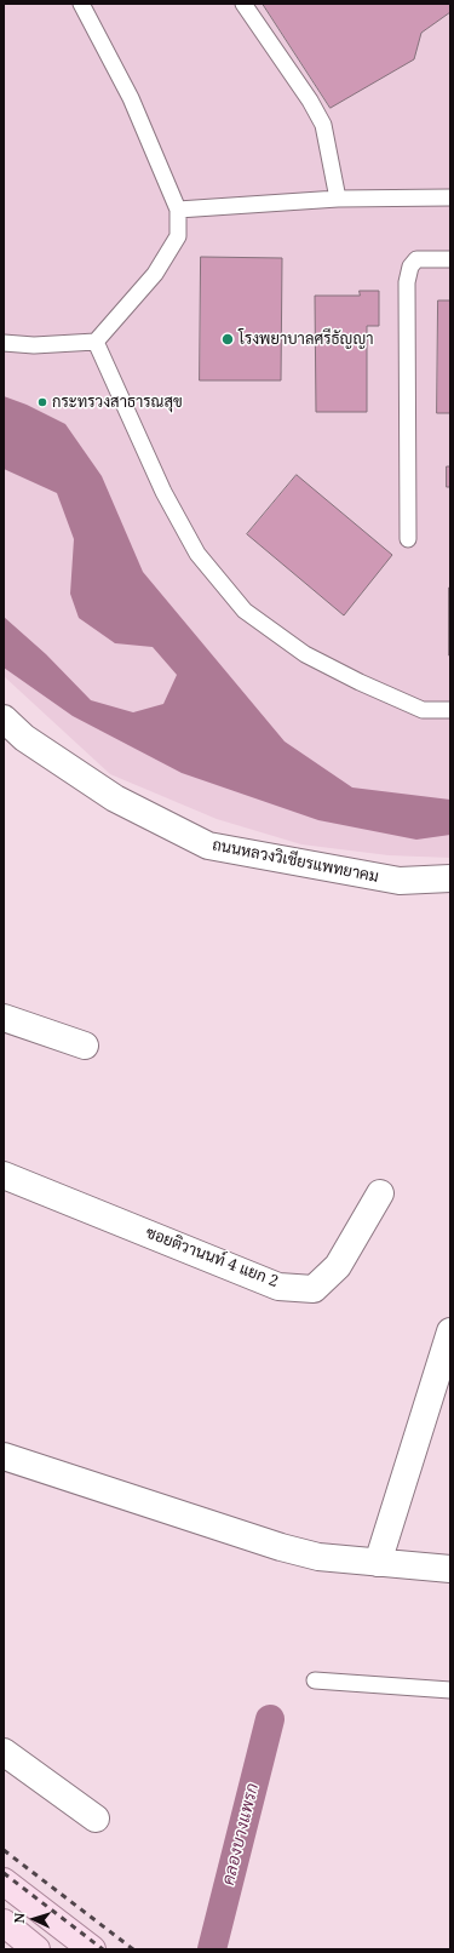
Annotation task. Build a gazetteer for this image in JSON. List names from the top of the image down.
{
  "streets": {
    "street": ["ถนนหลวงวิเชียรแพทยาคม", "ซอยติวานนท์ 4 แยก 2"]
  },
  "water": ["คลองบางแพรก"],
  "places": ["โรงพยาบาลศรีธัญญา", "กระทรวงสาธารณสุข"],
  "north": "left"
}
